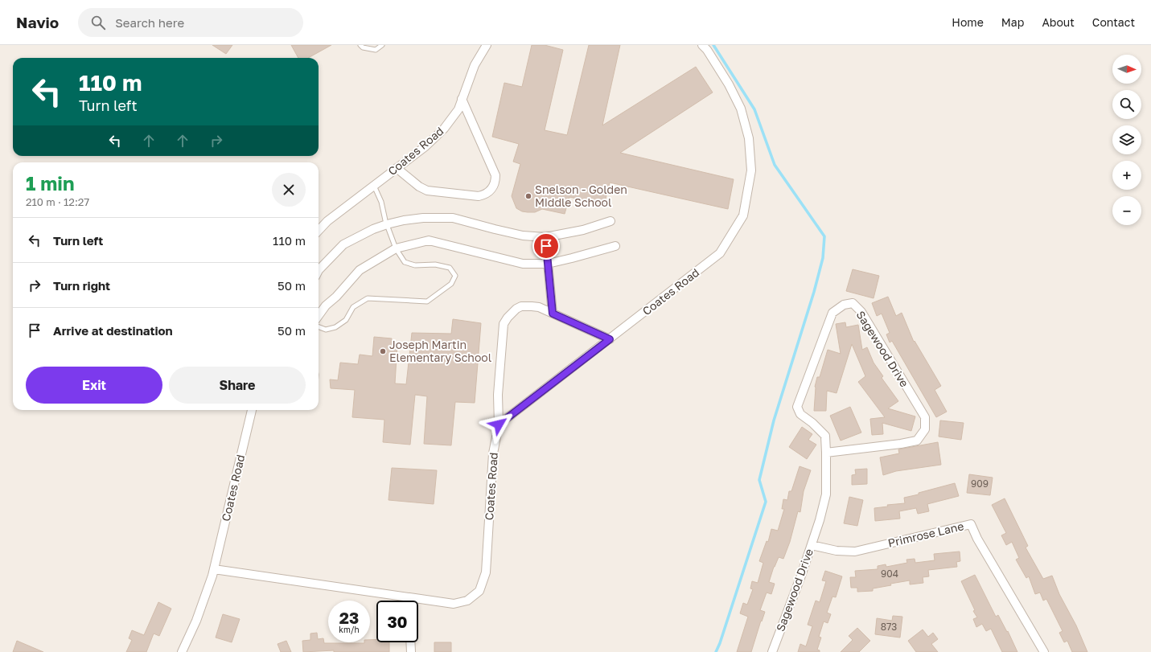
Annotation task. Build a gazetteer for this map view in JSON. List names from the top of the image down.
{
  "streets": {
    "street": ["Coates Road", "Sagewood Drive", "Primrose Lane"]
  },
  "crossings": [
    ["Sagewood Drive", "Primrose Lane"]
  ],
  "places": ["Snelson - Golden Middle School", "Joseph Martin Elementary School"],
  "house_numbers": ["909", "904", "873"],
  "north": "right",
  "page": {
    "header": "Navio",
    "search": "Search here",
    "nav": [
      "Home",
      "Map",
      "About",
      "Contact"
    ],
    "map_buttons": ["+", "−"],
    "turn": ["110 m", "Turn left"],
    "heading": ["1 min", "210 m · 12:27"],
    "list": [
      {
        "name": "Turn left",
        "value": "110 m"
      },
      {
        "name": "Turn right",
        "value": "50 m"
      },
      {
        "name": "Arrive at destination",
        "value": "50 m"
      }
    ],
    "buttons": ["Exit", "Share"],
    "speed": "23 km/h",
    "limit": "30"
  }
}
